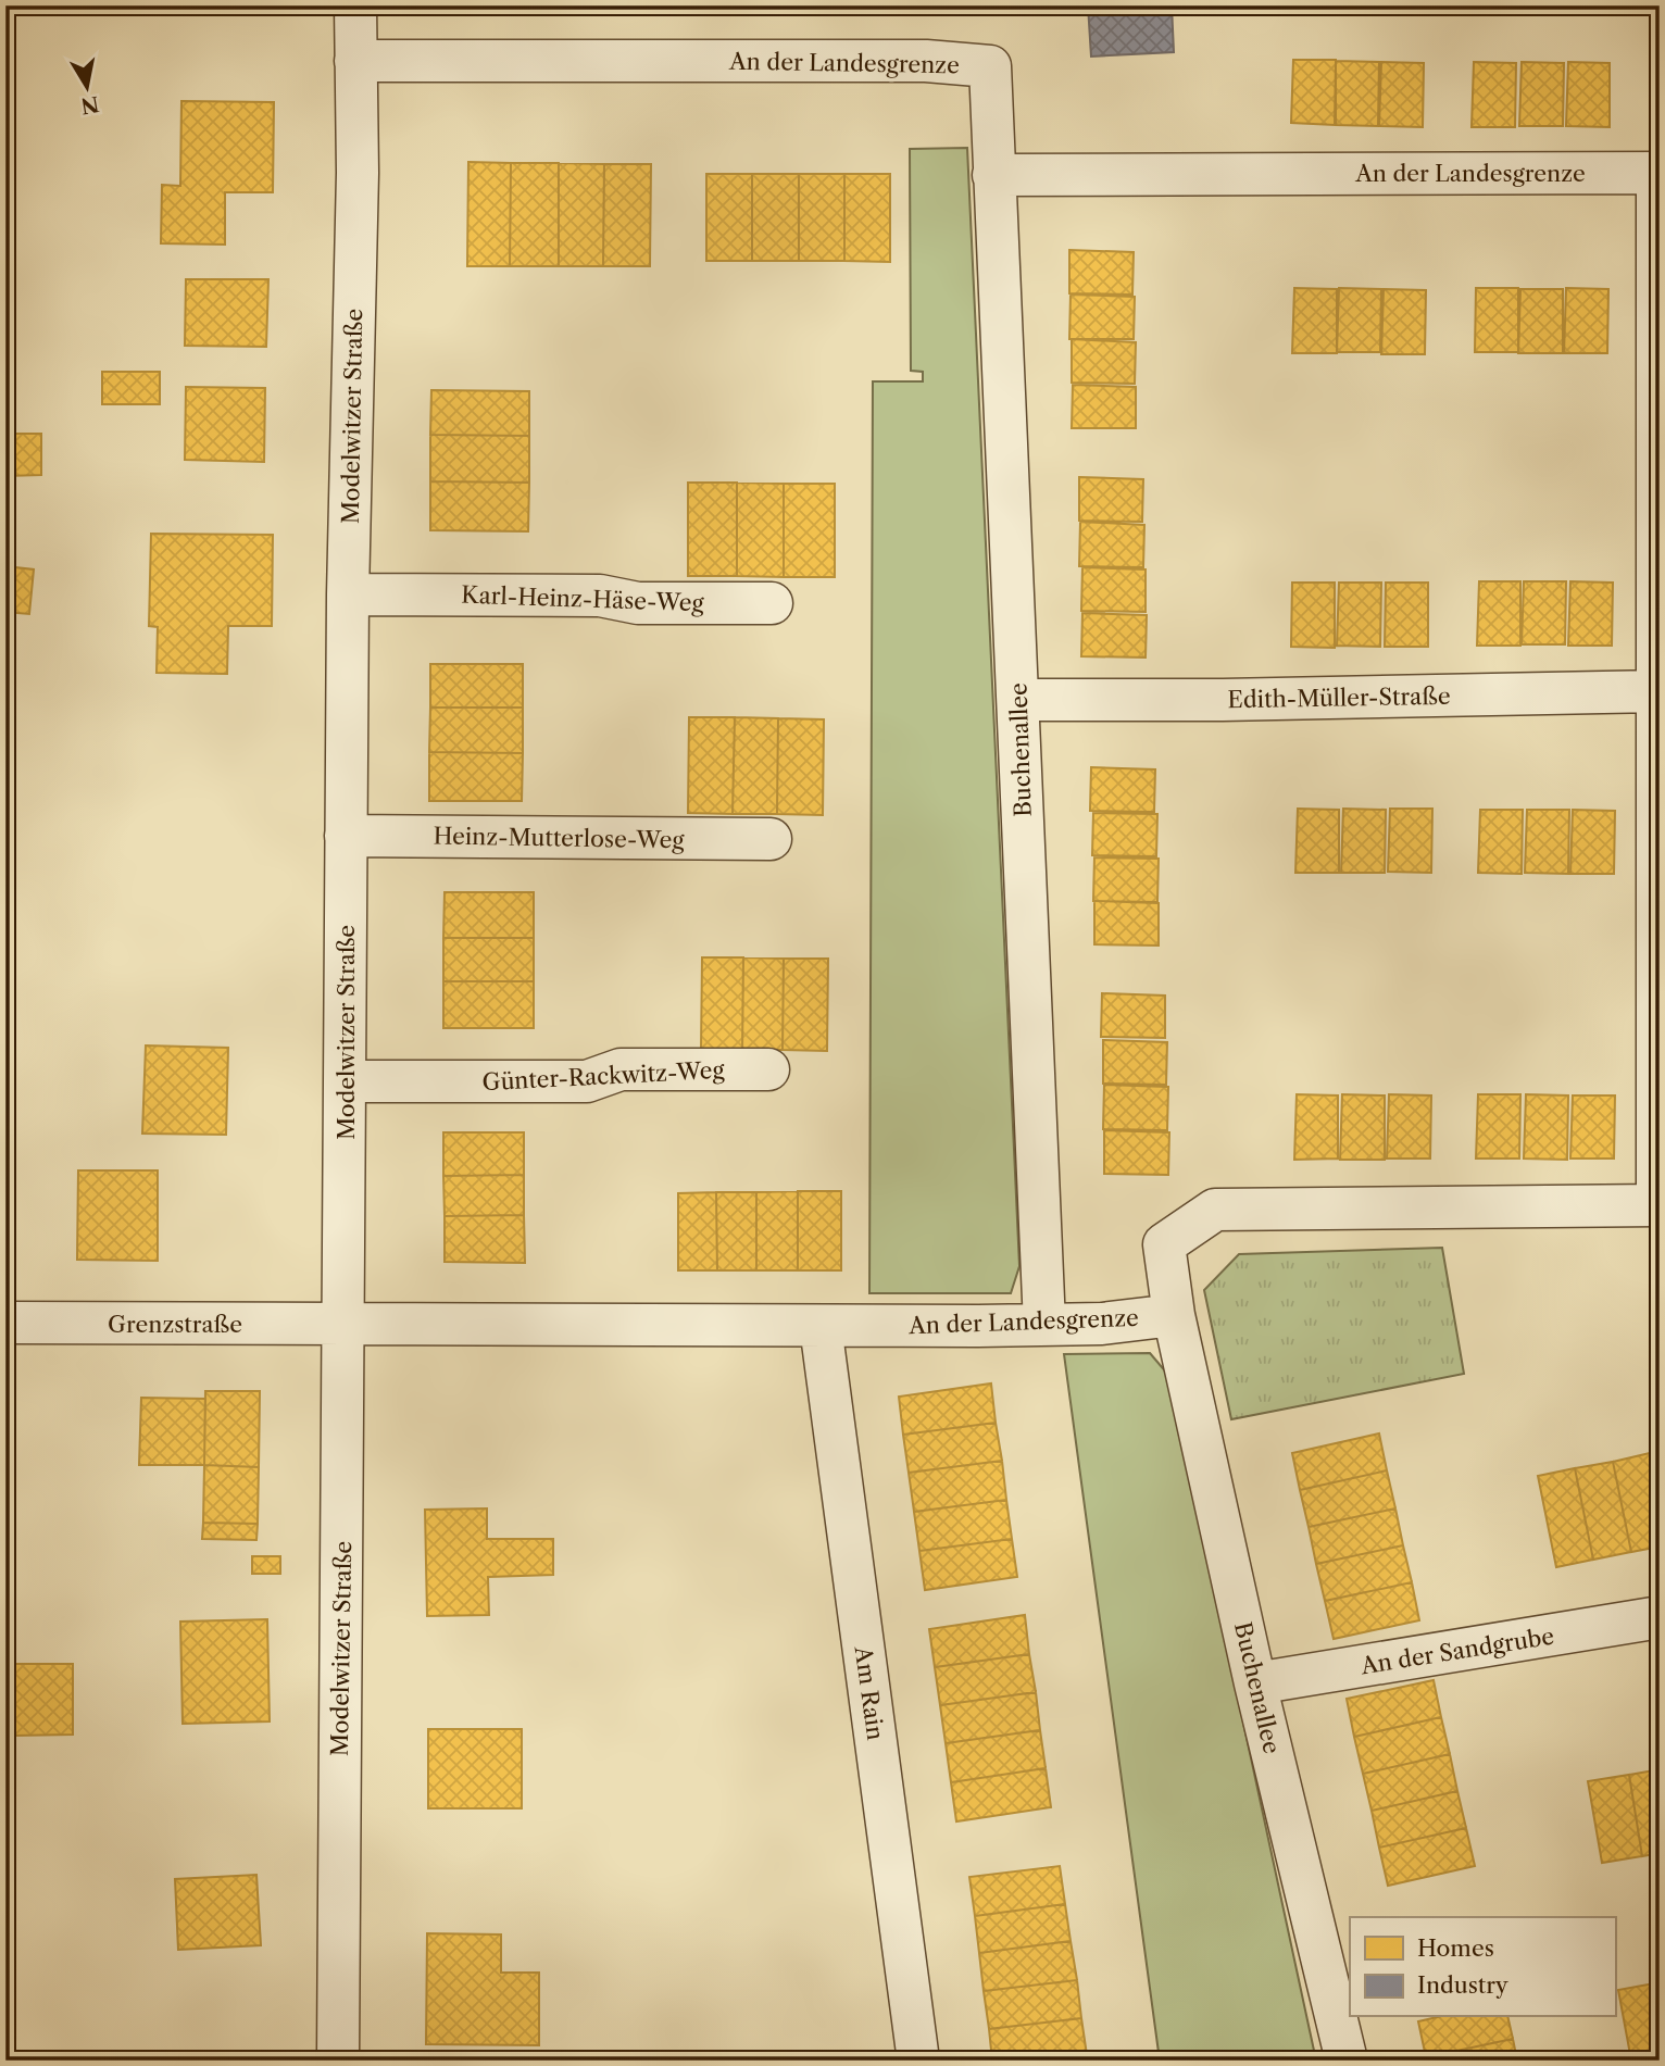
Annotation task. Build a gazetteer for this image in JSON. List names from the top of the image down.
{
  "streets": {
    "street": [
      "An der Landesgrenze",
      "Modelwitzer Straße",
      "Karl-Heinz-Häse-Weg",
      "Edith-Müller-Straße",
      "Buchenallee",
      "Heinz-Mutterlose-Weg",
      "Günter-Rackwitz-Weg",
      "Grenzstraße",
      "An der Sandgrube",
      "Am Rain"
    ]
  },
  "crossings": [
    ["An der Landesgrenze", "Modelwitzer Straße"],
    ["An der Landesgrenze", "Edith-Müller-Straße"],
    ["An der Landesgrenze", "Buchenallee"],
    ["An der Landesgrenze", "Grenzstraße"],
    ["An der Landesgrenze", "Am Rain"],
    ["Modelwitzer Straße", "Karl-Heinz-Häse-Weg"],
    ["Modelwitzer Straße", "Heinz-Mutterlose-Weg"],
    ["Modelwitzer Straße", "Günter-Rackwitz-Weg"],
    ["Modelwitzer Straße", "Grenzstraße"],
    ["Edith-Müller-Straße", "Buchenallee"],
    ["Buchenallee", "An der Sandgrube"]
  ],
  "legend": ["Homes", "Industry"],
  "north": "bottom"
}
